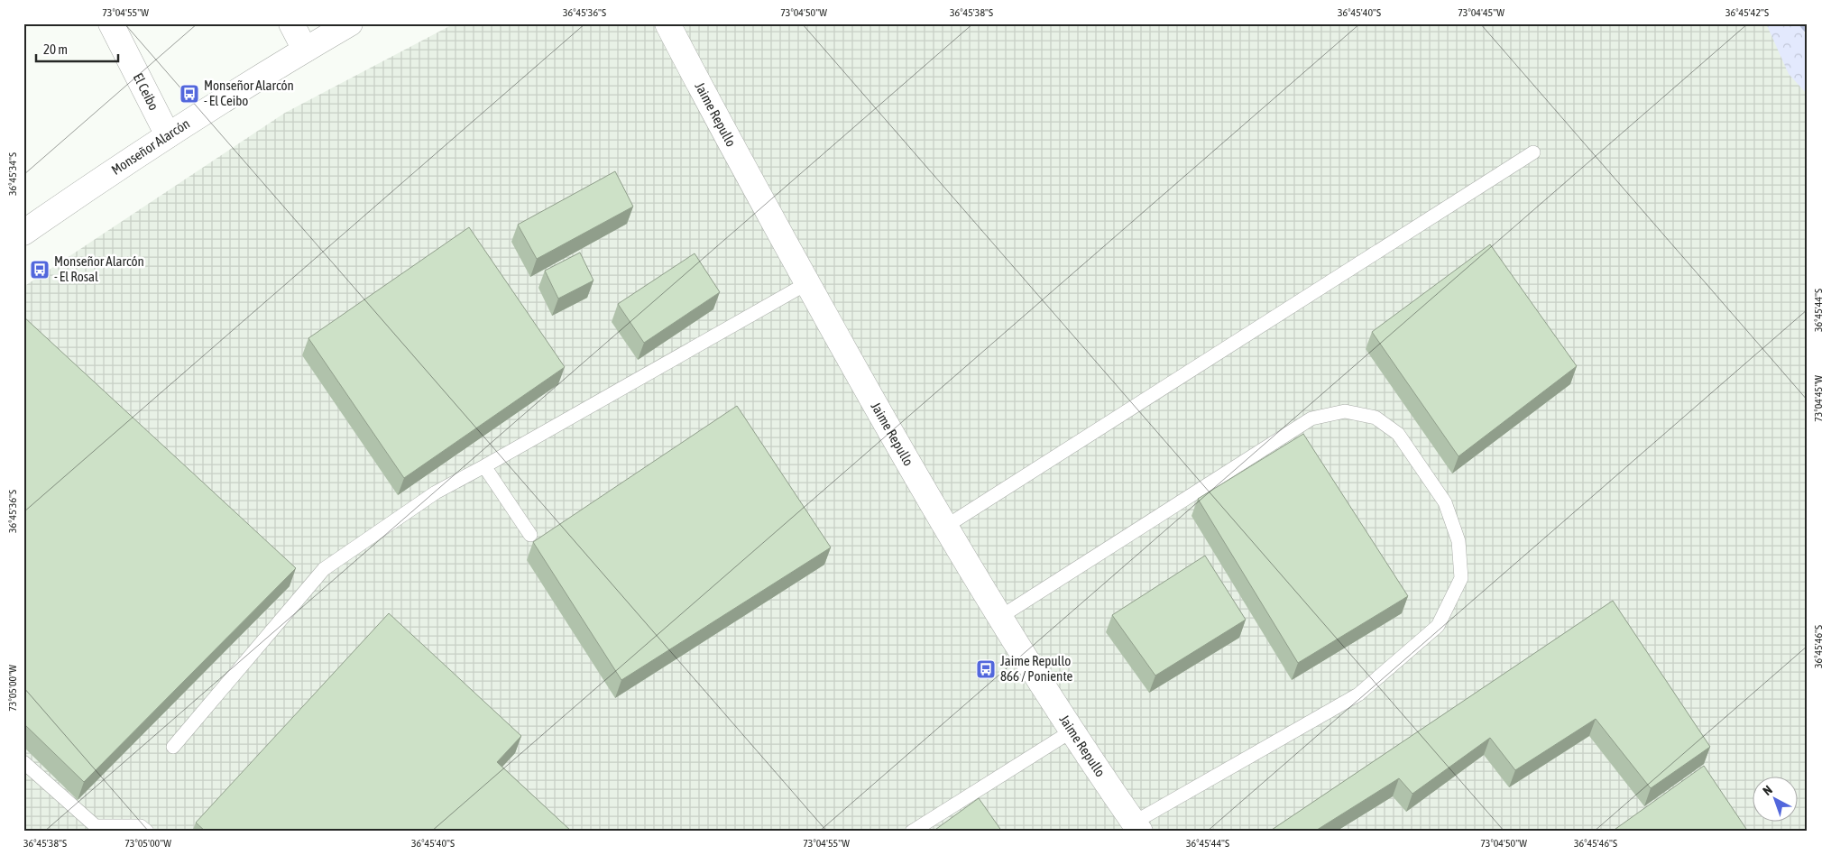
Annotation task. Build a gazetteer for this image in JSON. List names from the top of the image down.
{
  "streets": {
    "street": ["El Ceibo", "Jaime Repullo", "Monseñor Alarcón"]
  },
  "crossings": [
    ["El Ceibo", "Monseñor Alarcón"]
  ],
  "places": {
    "bus stop": ["Monseñor Alarcón - El Ceibo", "Monseñor Alarcón - El Rosal", "Jaime Repullo 866 / Poniente"]
  },
  "scale_bar": "20 m",
  "north": "top left",
  "coordinates": [
    "73°04'55\"W",
    "36°45'36\"S",
    "73°04'50\"W",
    "36°45'38\"S",
    "36°45'40\"S",
    "73°04'45\"W",
    "36°45'42\"S",
    "36°45'34\"S",
    "36°45'44\"S",
    "36°45'46\"S",
    "73°05'00\"W"
  ]
}
